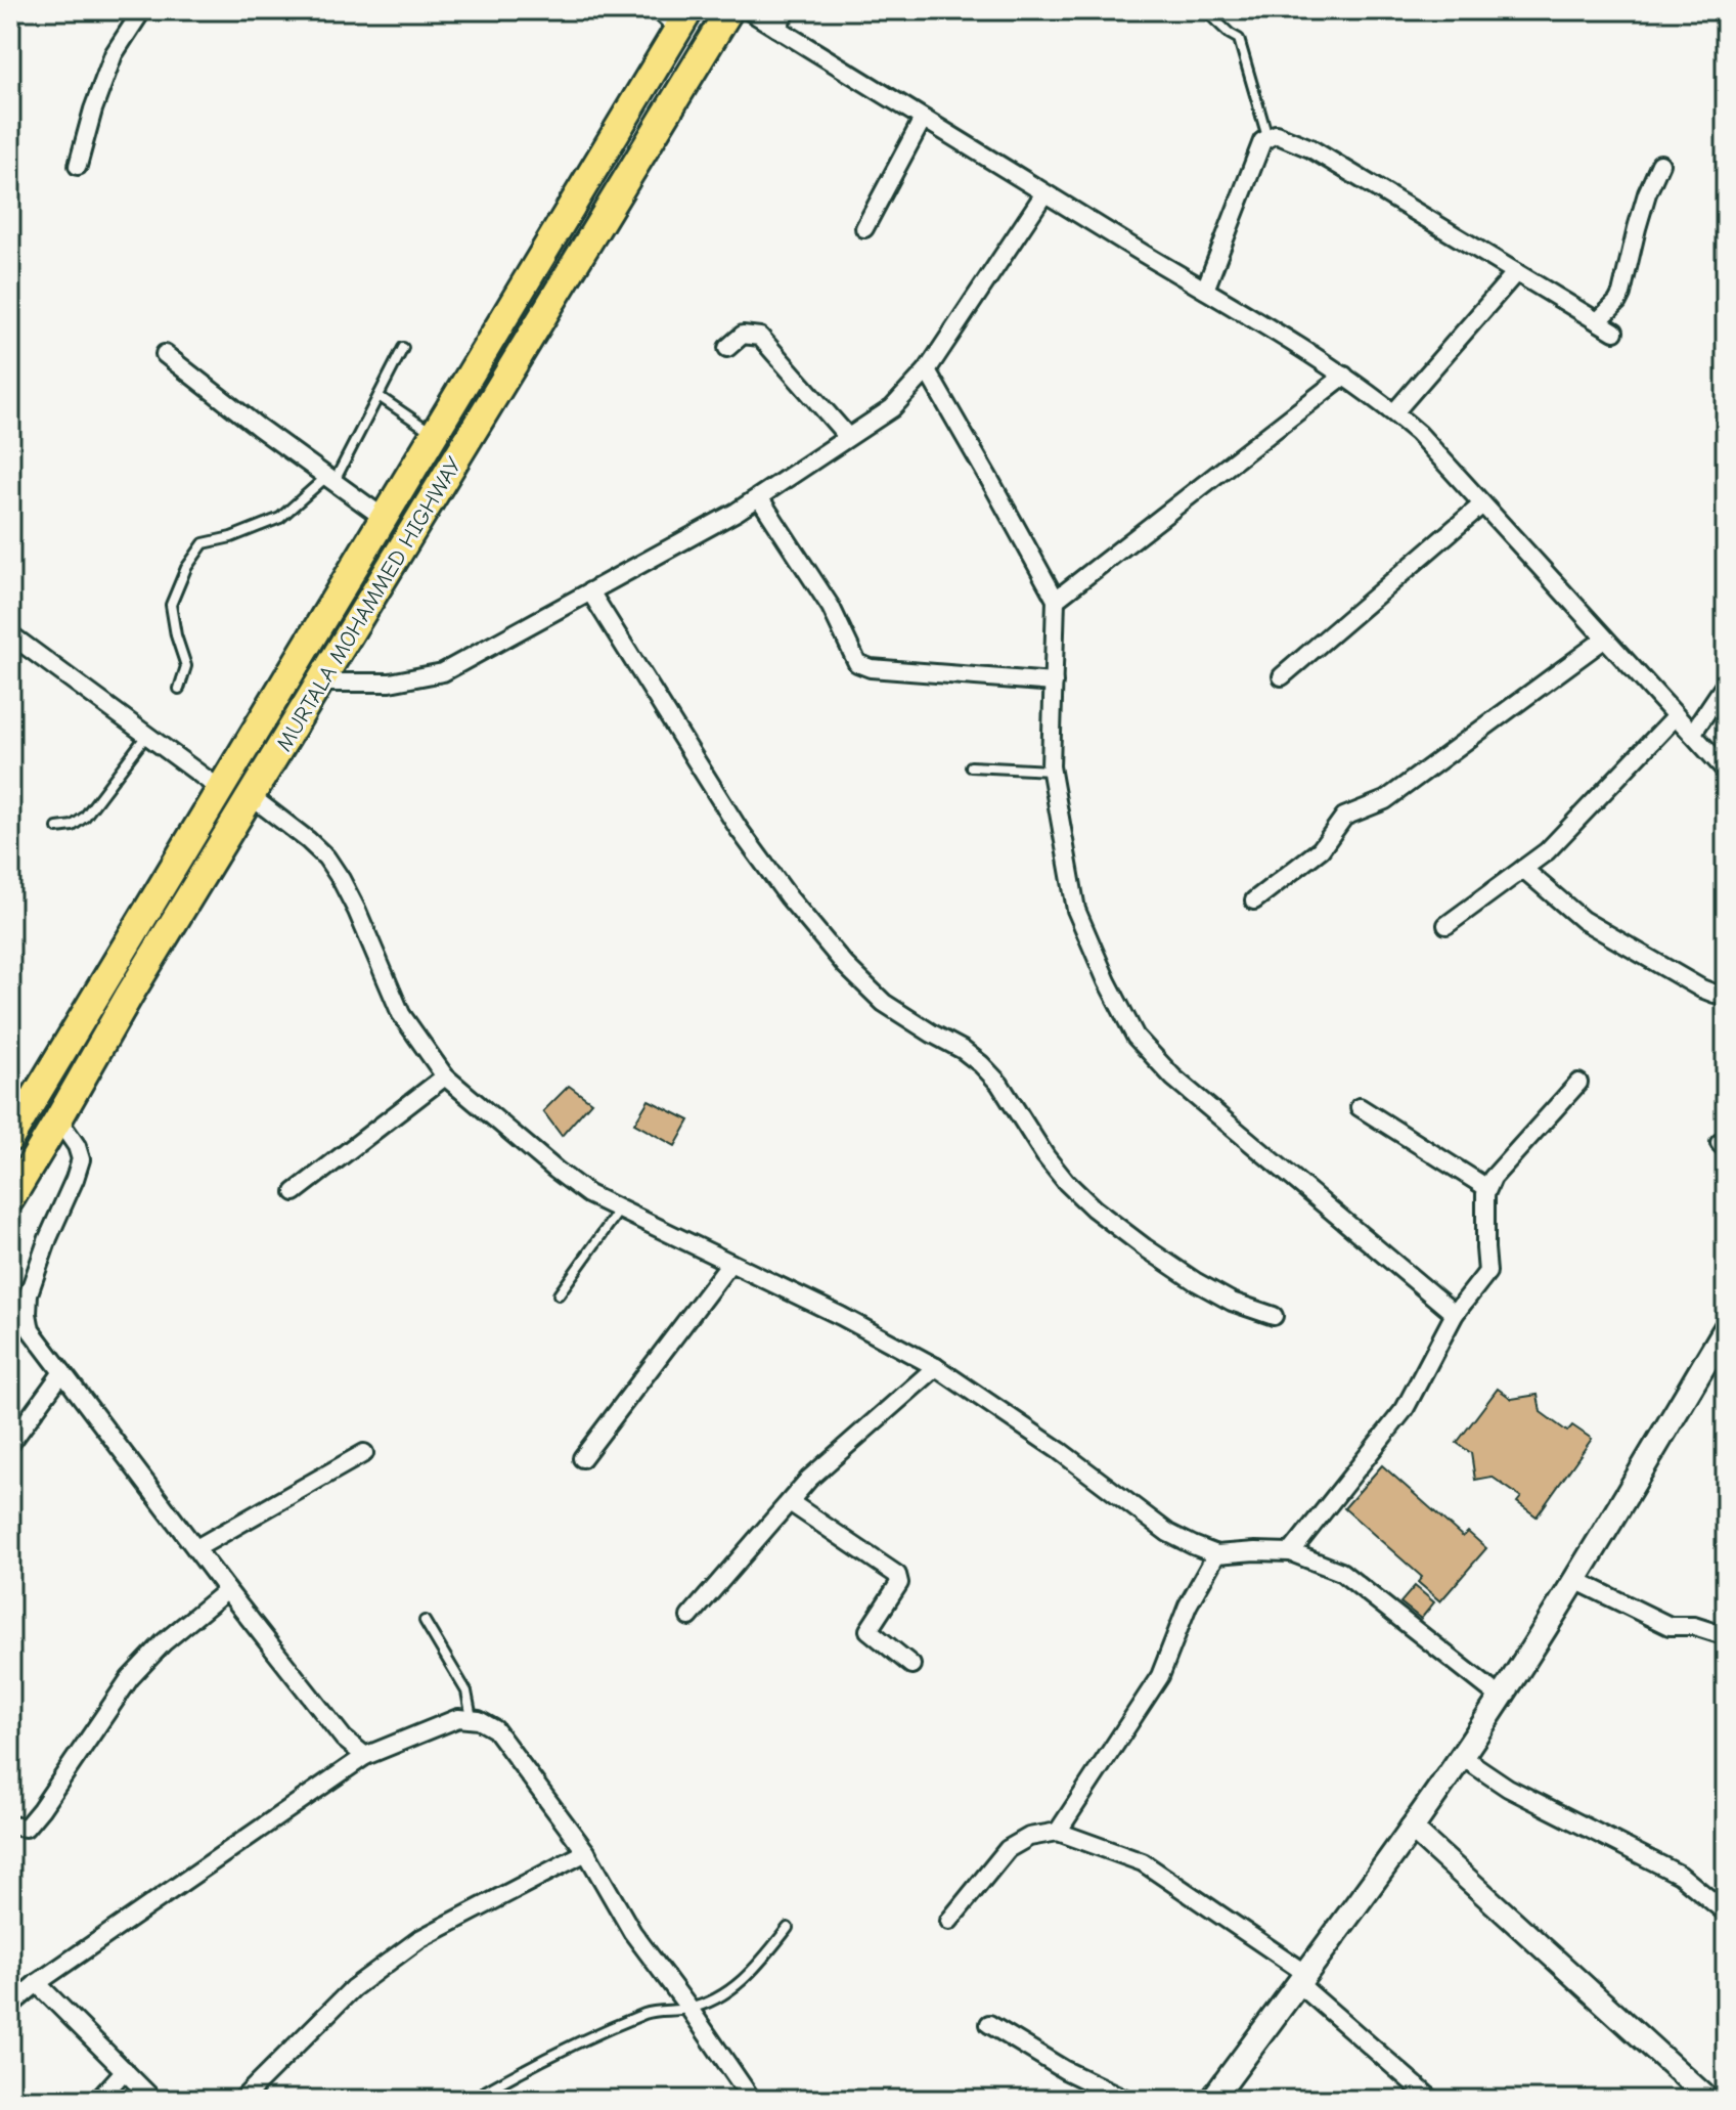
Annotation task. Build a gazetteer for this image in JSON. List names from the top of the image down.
{
  "streets": {
    "highway": ["MURTALA MOHAMMED HIGHWAY"]
  }
}
